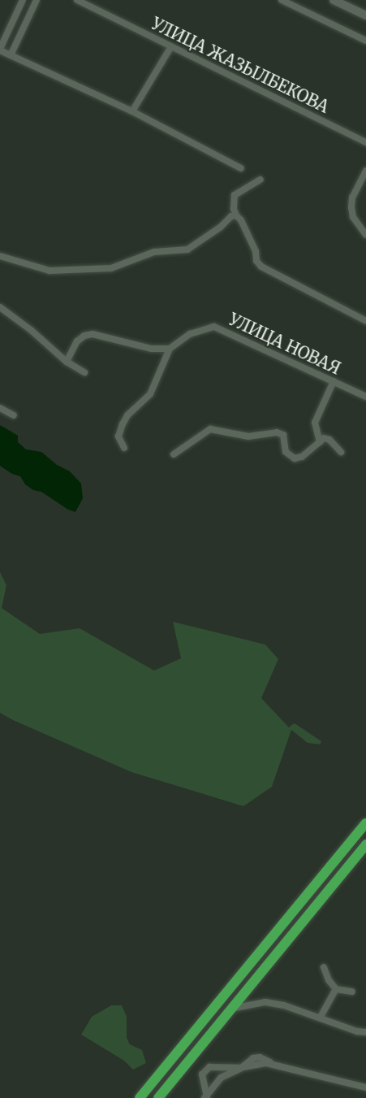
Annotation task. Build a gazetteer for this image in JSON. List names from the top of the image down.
{
  "streets": {
    "street": ["УЛИЦА ЖАЗЫЛБЕКОВА", "УЛИЦА НОВАЯ"]
  }
}
